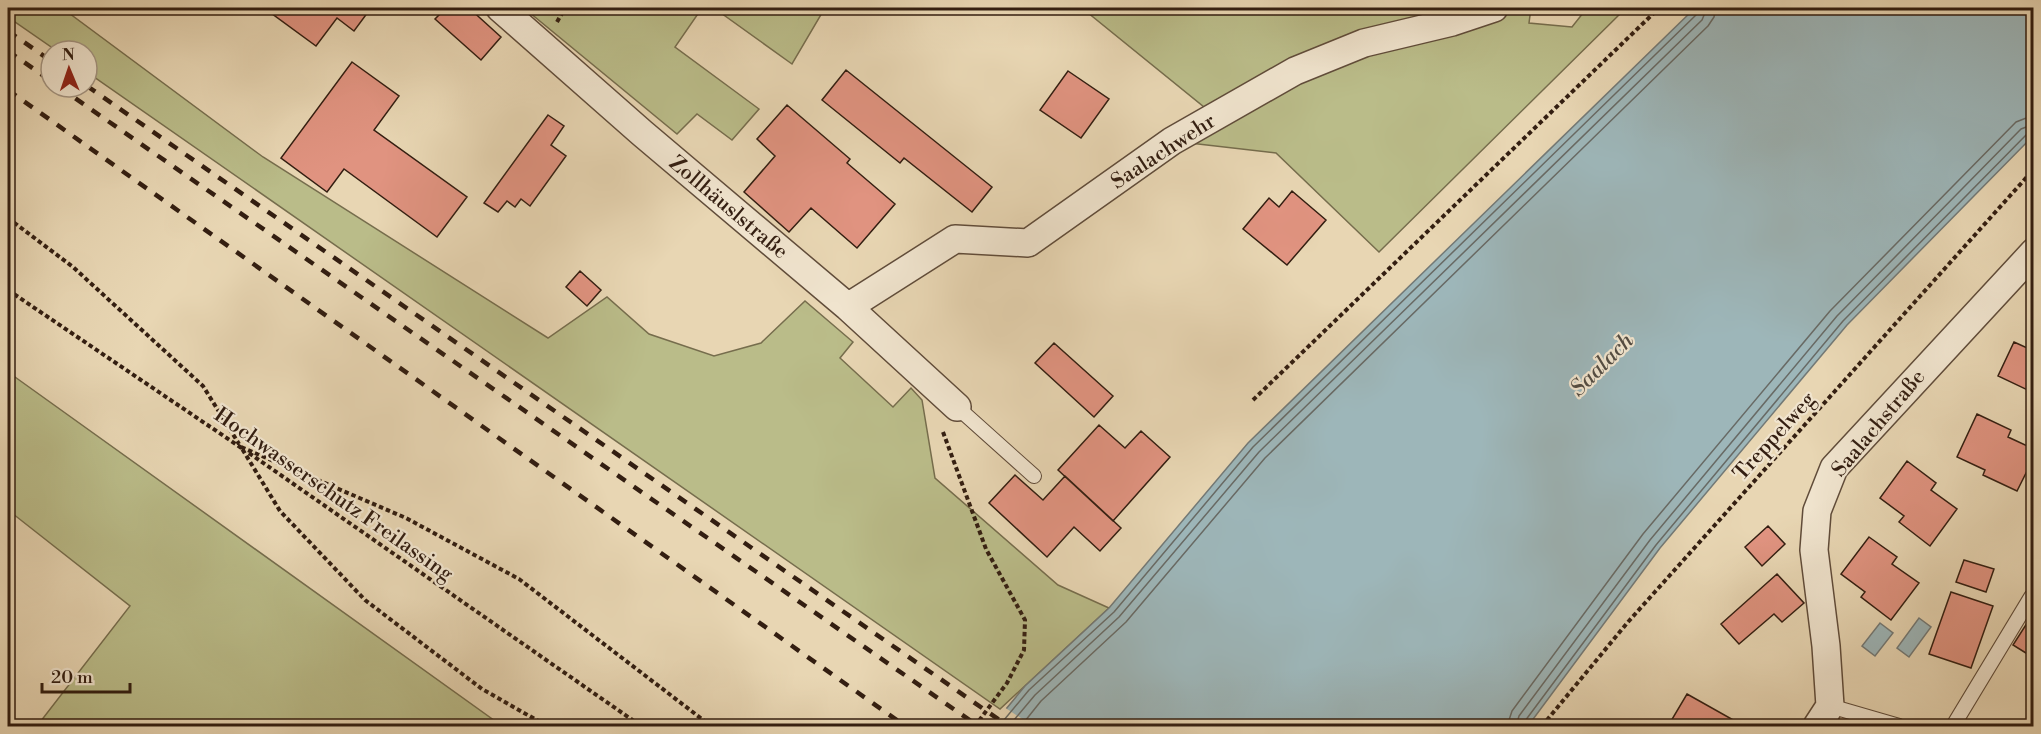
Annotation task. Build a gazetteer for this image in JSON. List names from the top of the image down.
{
  "streets": {
    "street": ["Saalachwehr", "Zollhäuslstraße", "Saalachstraße"],
    "path": ["Treppelweg", "Hochwasserschutz Freilassing"]
  },
  "crossings": [
    ["Saalachwehr", "Zollhäuslstraße"]
  ],
  "water": ["Saalach"],
  "scale_bar": "20 m",
  "north": "top"
}
